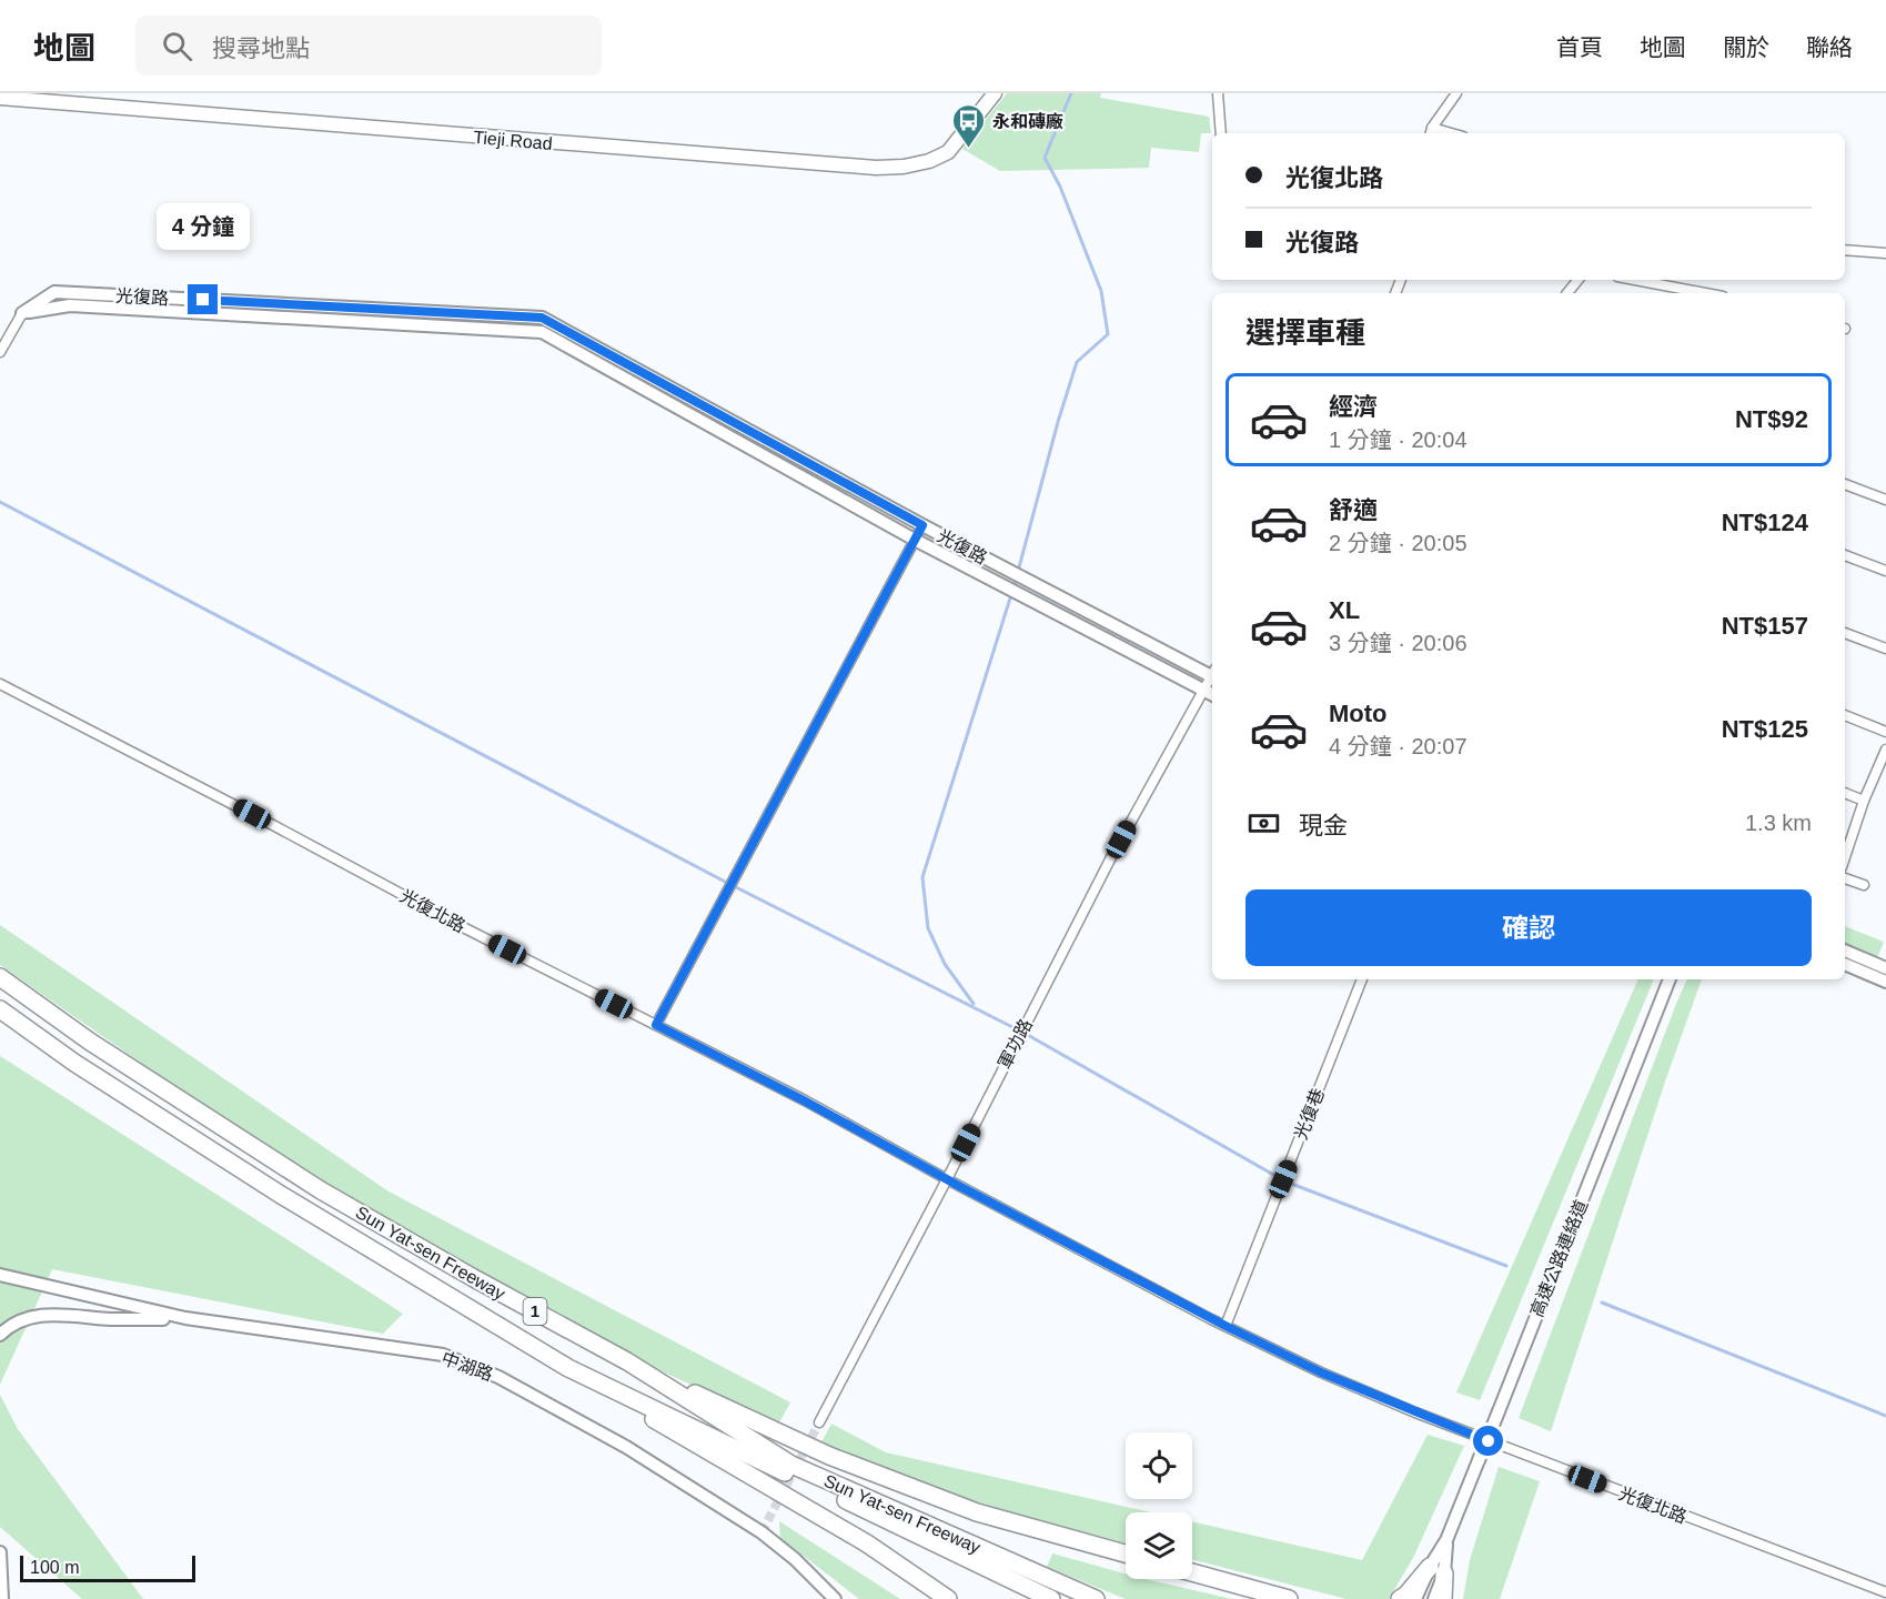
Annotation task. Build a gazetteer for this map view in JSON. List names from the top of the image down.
{
  "streets": {
    "highway": ["Sun Yat-sen Freeway", "1"],
    "main road": ["Tieji Road"],
    "street": [
      "光復路",
      "光復北路",
      "軍功路",
      "光復巷",
      "高速公路連絡道",
      "中湖路"
    ]
  },
  "crossings": [
    ["光復路", "軍功路"],
    ["光復北路", "軍功路"],
    ["光復北路", "光復巷"]
  ],
  "places": {
    "bus stop": ["永和磚廠"]
  },
  "scale_bar": "100 m",
  "page": {
    "header": "地圖",
    "search": "搜尋地點",
    "nav": [
      "首頁",
      "地圖",
      "關於",
      "聯絡"
    ],
    "banner": ["光復北路", "光復路"],
    "bubble": "4 分鐘",
    "heading": "選擇車種",
    "list": [
      {
        "name": "經濟",
        "note": "1 分鐘 · 20:04",
        "value": "NT$92"
      },
      {
        "name": "舒適",
        "note": "2 分鐘 · 20:05",
        "value": "NT$124"
      },
      {
        "name": "XL",
        "note": "3 分鐘 · 20:06",
        "value": "NT$157"
      },
      {
        "name": "Moto",
        "note": "4 分鐘 · 20:07",
        "value": "NT$125"
      }
    ],
    "pay": ["現金", "1.3 km"],
    "buttons": "確認",
    "scale": "100 m"
  }
}
